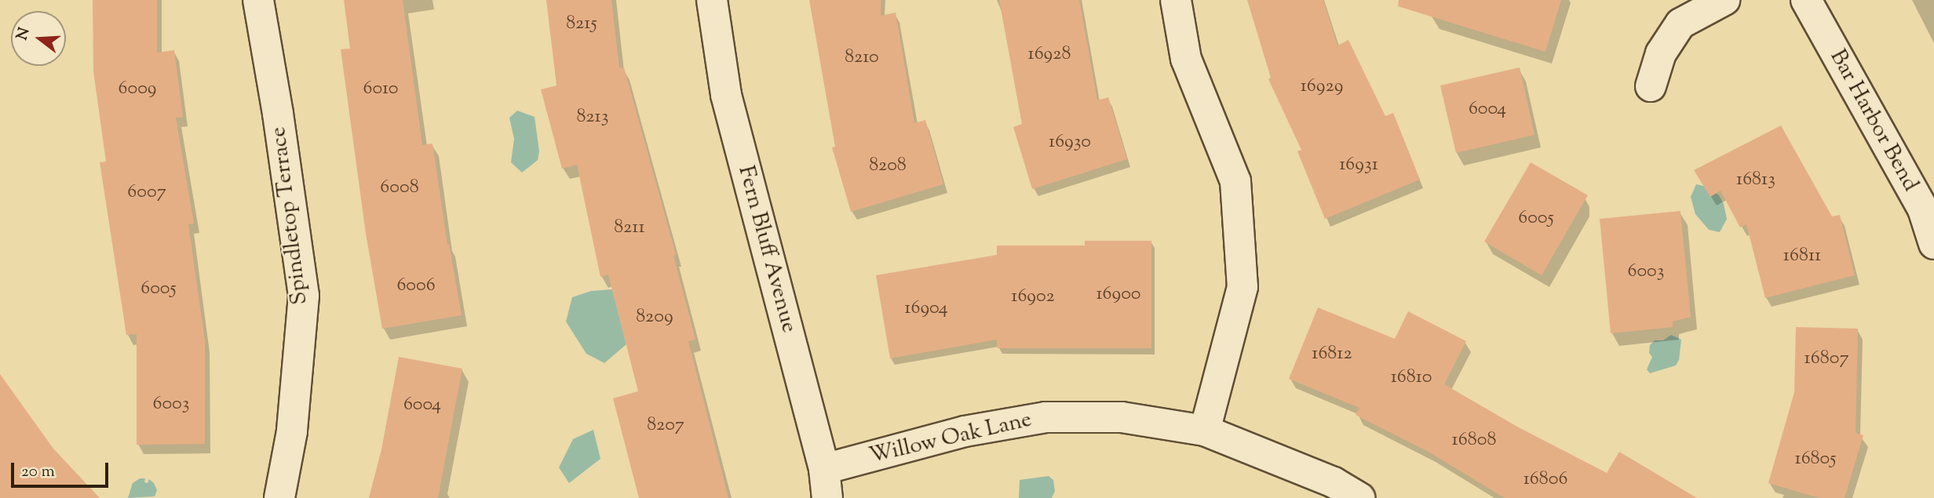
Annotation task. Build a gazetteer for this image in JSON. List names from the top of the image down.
{
  "streets": {
    "street": [
      "Bar Harbor Bend",
      "Spindletop Terrace",
      "Fern Bluff Avenue",
      "Willow Oak Lane"
    ]
  },
  "crossings": [
    ["Fern Bluff Avenue", "Willow Oak Lane"]
  ],
  "house_numbers": [
    "8215",
    "16928",
    "8210",
    "16929",
    "6009",
    "6010",
    "6004",
    "8213",
    "16930",
    "16931",
    "8208",
    "16813",
    "6008",
    "6007",
    "6005",
    "8211",
    "16811",
    "6003",
    "6006",
    "6005",
    "16900",
    "16902",
    "16904",
    "8209",
    "16812",
    "16807",
    "16810",
    "6003",
    "6004",
    "8207",
    "16808",
    "16805",
    "16806"
  ],
  "scale_bar": "20 m",
  "north": "left"
}
